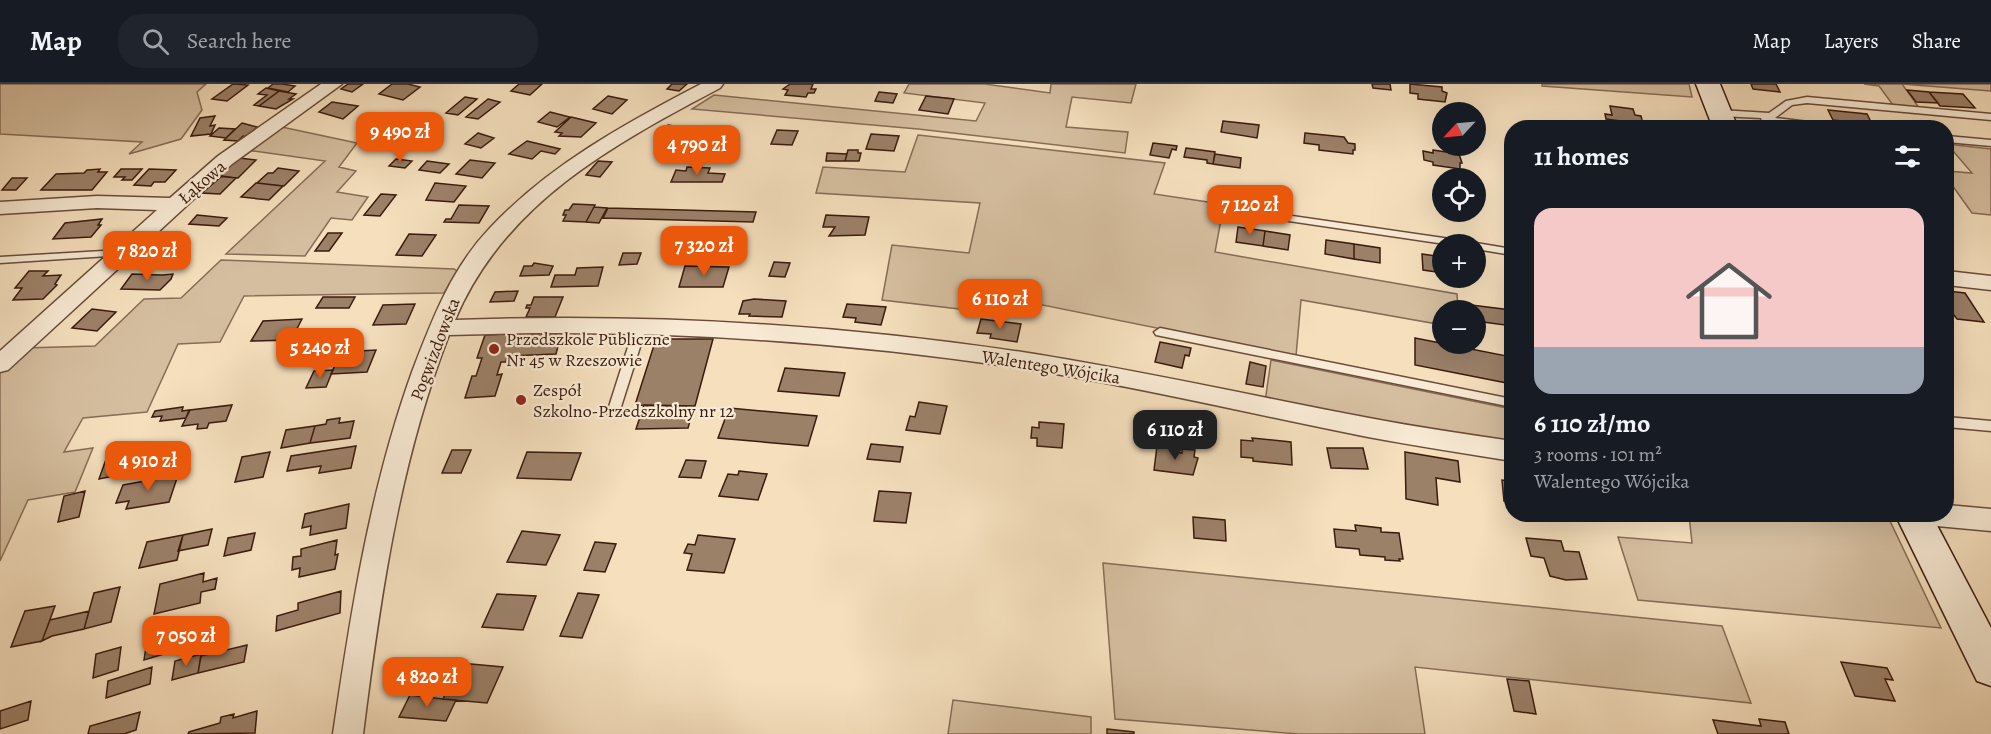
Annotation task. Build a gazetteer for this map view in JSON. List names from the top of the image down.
{
  "streets": {
    "street": ["Łąkowa", "Pogwizdowska", "Walentego Wójcika"]
  },
  "crossings": [
    ["Pogwizdowska", "Walentego Wójcika"]
  ],
  "places": ["Przedszkole Publiczne Nr 45 w Rzeszowie", "Zespół Szkolno-Przedszkolny nr 12"],
  "north": "bottom left",
  "page": {
    "header": "Map",
    "search": "Search here",
    "nav": ["Map", "Layers", "Share"],
    "map_buttons": ["+", "−"],
    "price": [
      "9 490 zł",
      "4 790 zł",
      "7 120 zł",
      "7 320 zł",
      "7 820 zł",
      "6 110 zł",
      "5 240 zł",
      "6 110 zł",
      "4 910 zł",
      "7 050 zł",
      "4 820 zł"
    ],
    "heading": "11 homes",
    "list": [
      {
        "name": "6 110 zł/mo",
        "note": "3 rooms · 101 m² · Walentego Wójcika"
      }
    ]
  }
}
